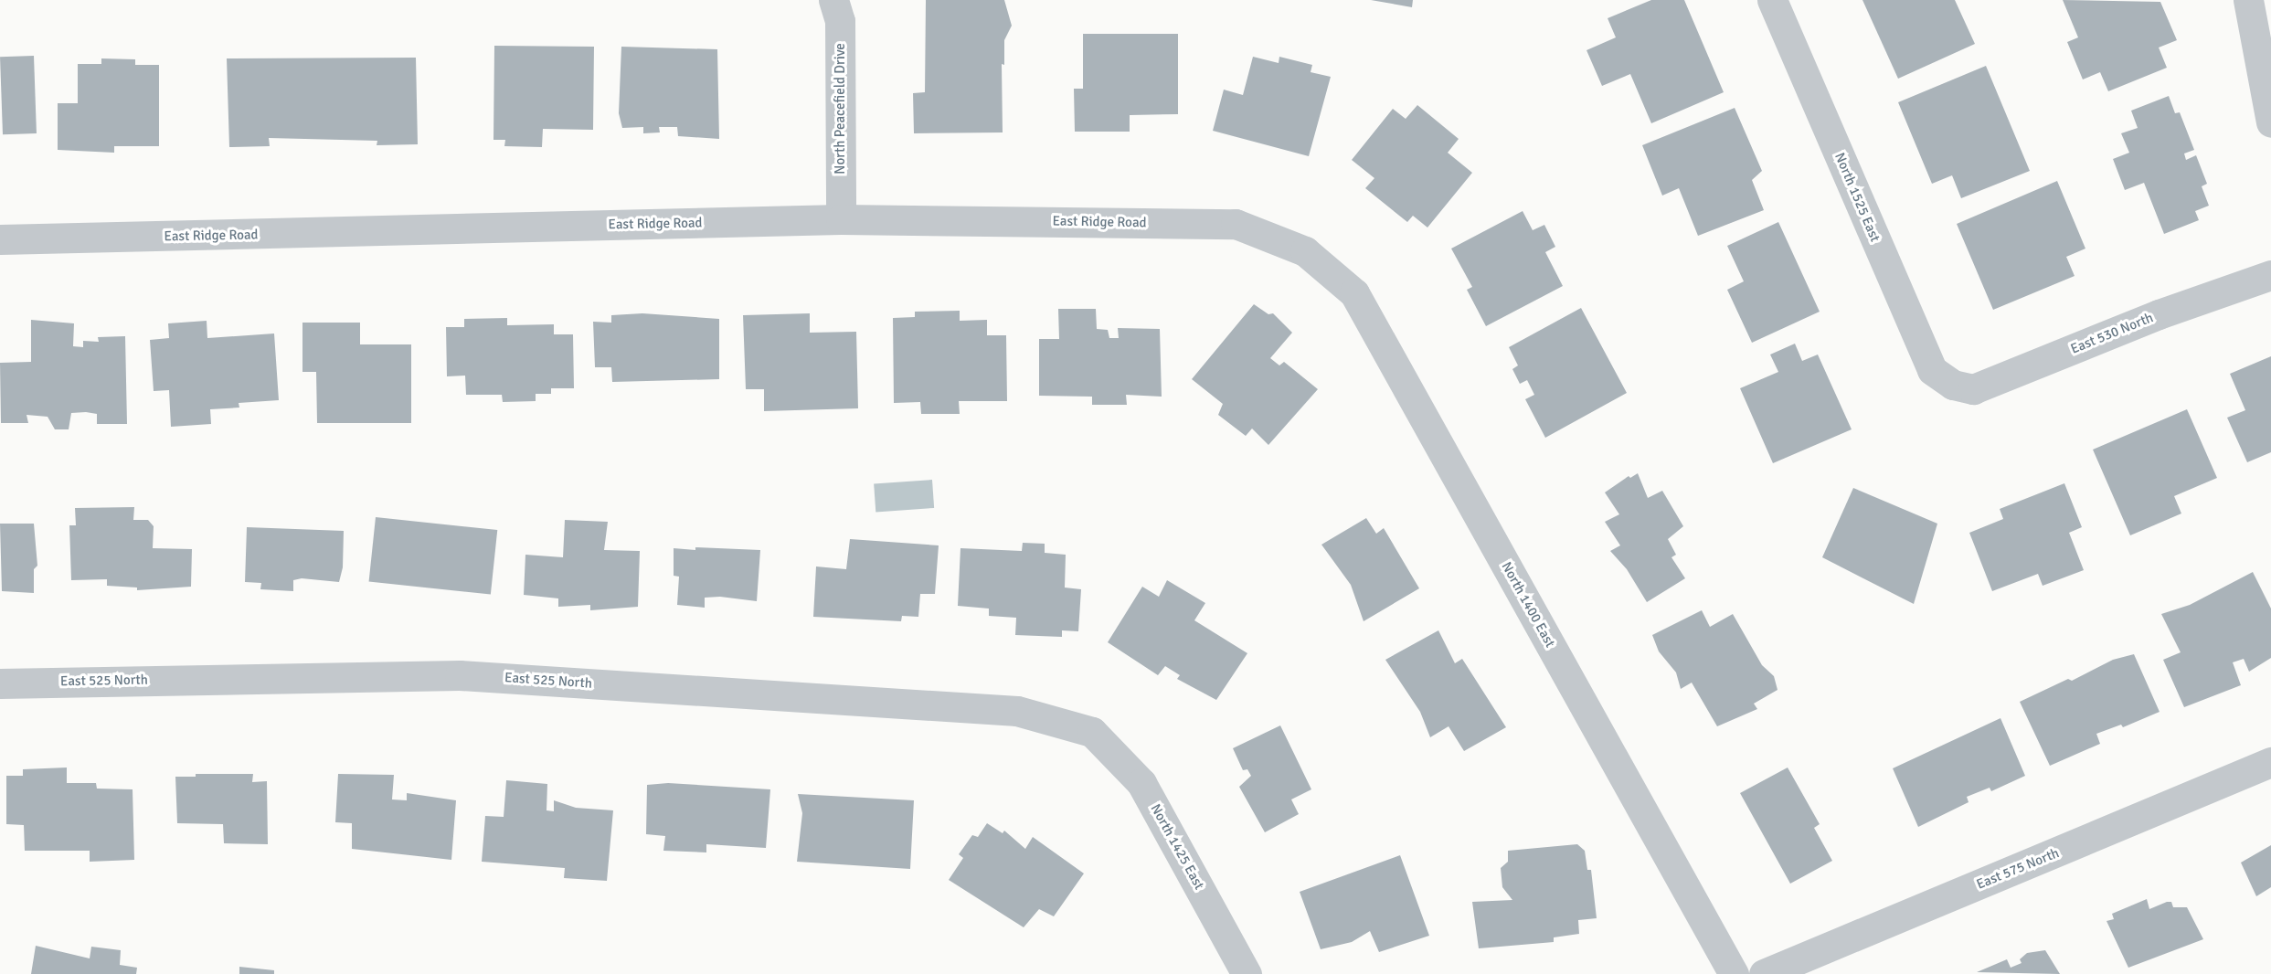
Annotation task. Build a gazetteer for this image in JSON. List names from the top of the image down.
{
  "streets": {
    "street": [
      "North Peacefield Drive",
      "North 1525 East",
      "East Ridge Road",
      "East 530 North",
      "North 1400 East",
      "East 525 North",
      "North 1425 East",
      "East 575 North"
    ]
  },
  "crossings": [
    ["North Peacefield Drive", "East Ridge Road"],
    ["North 1525 East", "East 530 North"],
    ["East Ridge Road", "North 1400 East"],
    ["East 525 North", "North 1425 East"]
  ]
}
